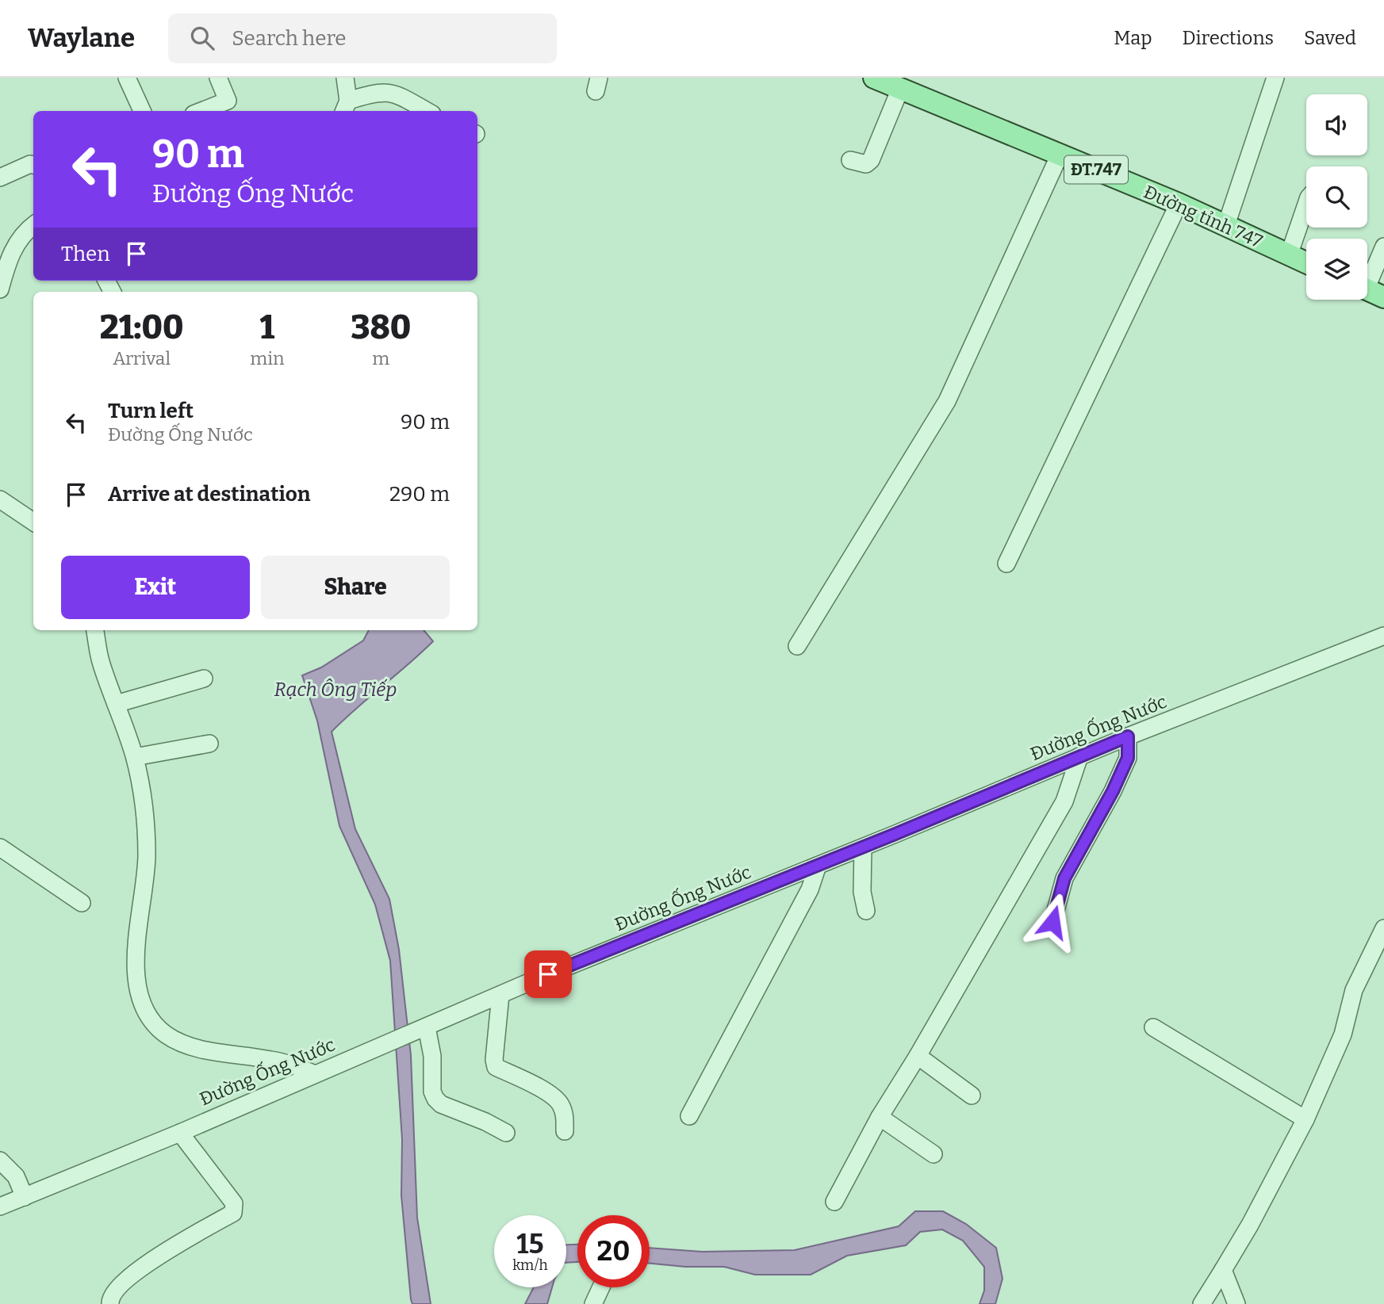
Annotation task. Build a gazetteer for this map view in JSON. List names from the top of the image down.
{
  "streets": {
    "main road": ["ĐT.747", "Đường tỉnh 747"],
    "street": ["Đường Ống Nước"]
  },
  "water": ["Rạch Ông Tiếp"],
  "page": {
    "header": "Waylane",
    "search": "Search here",
    "nav": ["Map", "Directions", "Saved"],
    "turn": ["90 m", "Đường Ống Nước"],
    "then": "Then",
    "eta": [
      "21:00",
      "Arrival",
      "1",
      "min",
      "380",
      "m"
    ],
    "list": [
      {
        "name": "Turn left",
        "note": "Đường Ống Nước",
        "value": "90 m"
      },
      {
        "name": "Arrive at destination",
        "value": "290 m"
      }
    ],
    "buttons": ["Exit", "Share"],
    "speed": "15 km/h",
    "limit": "20"
  }
}
